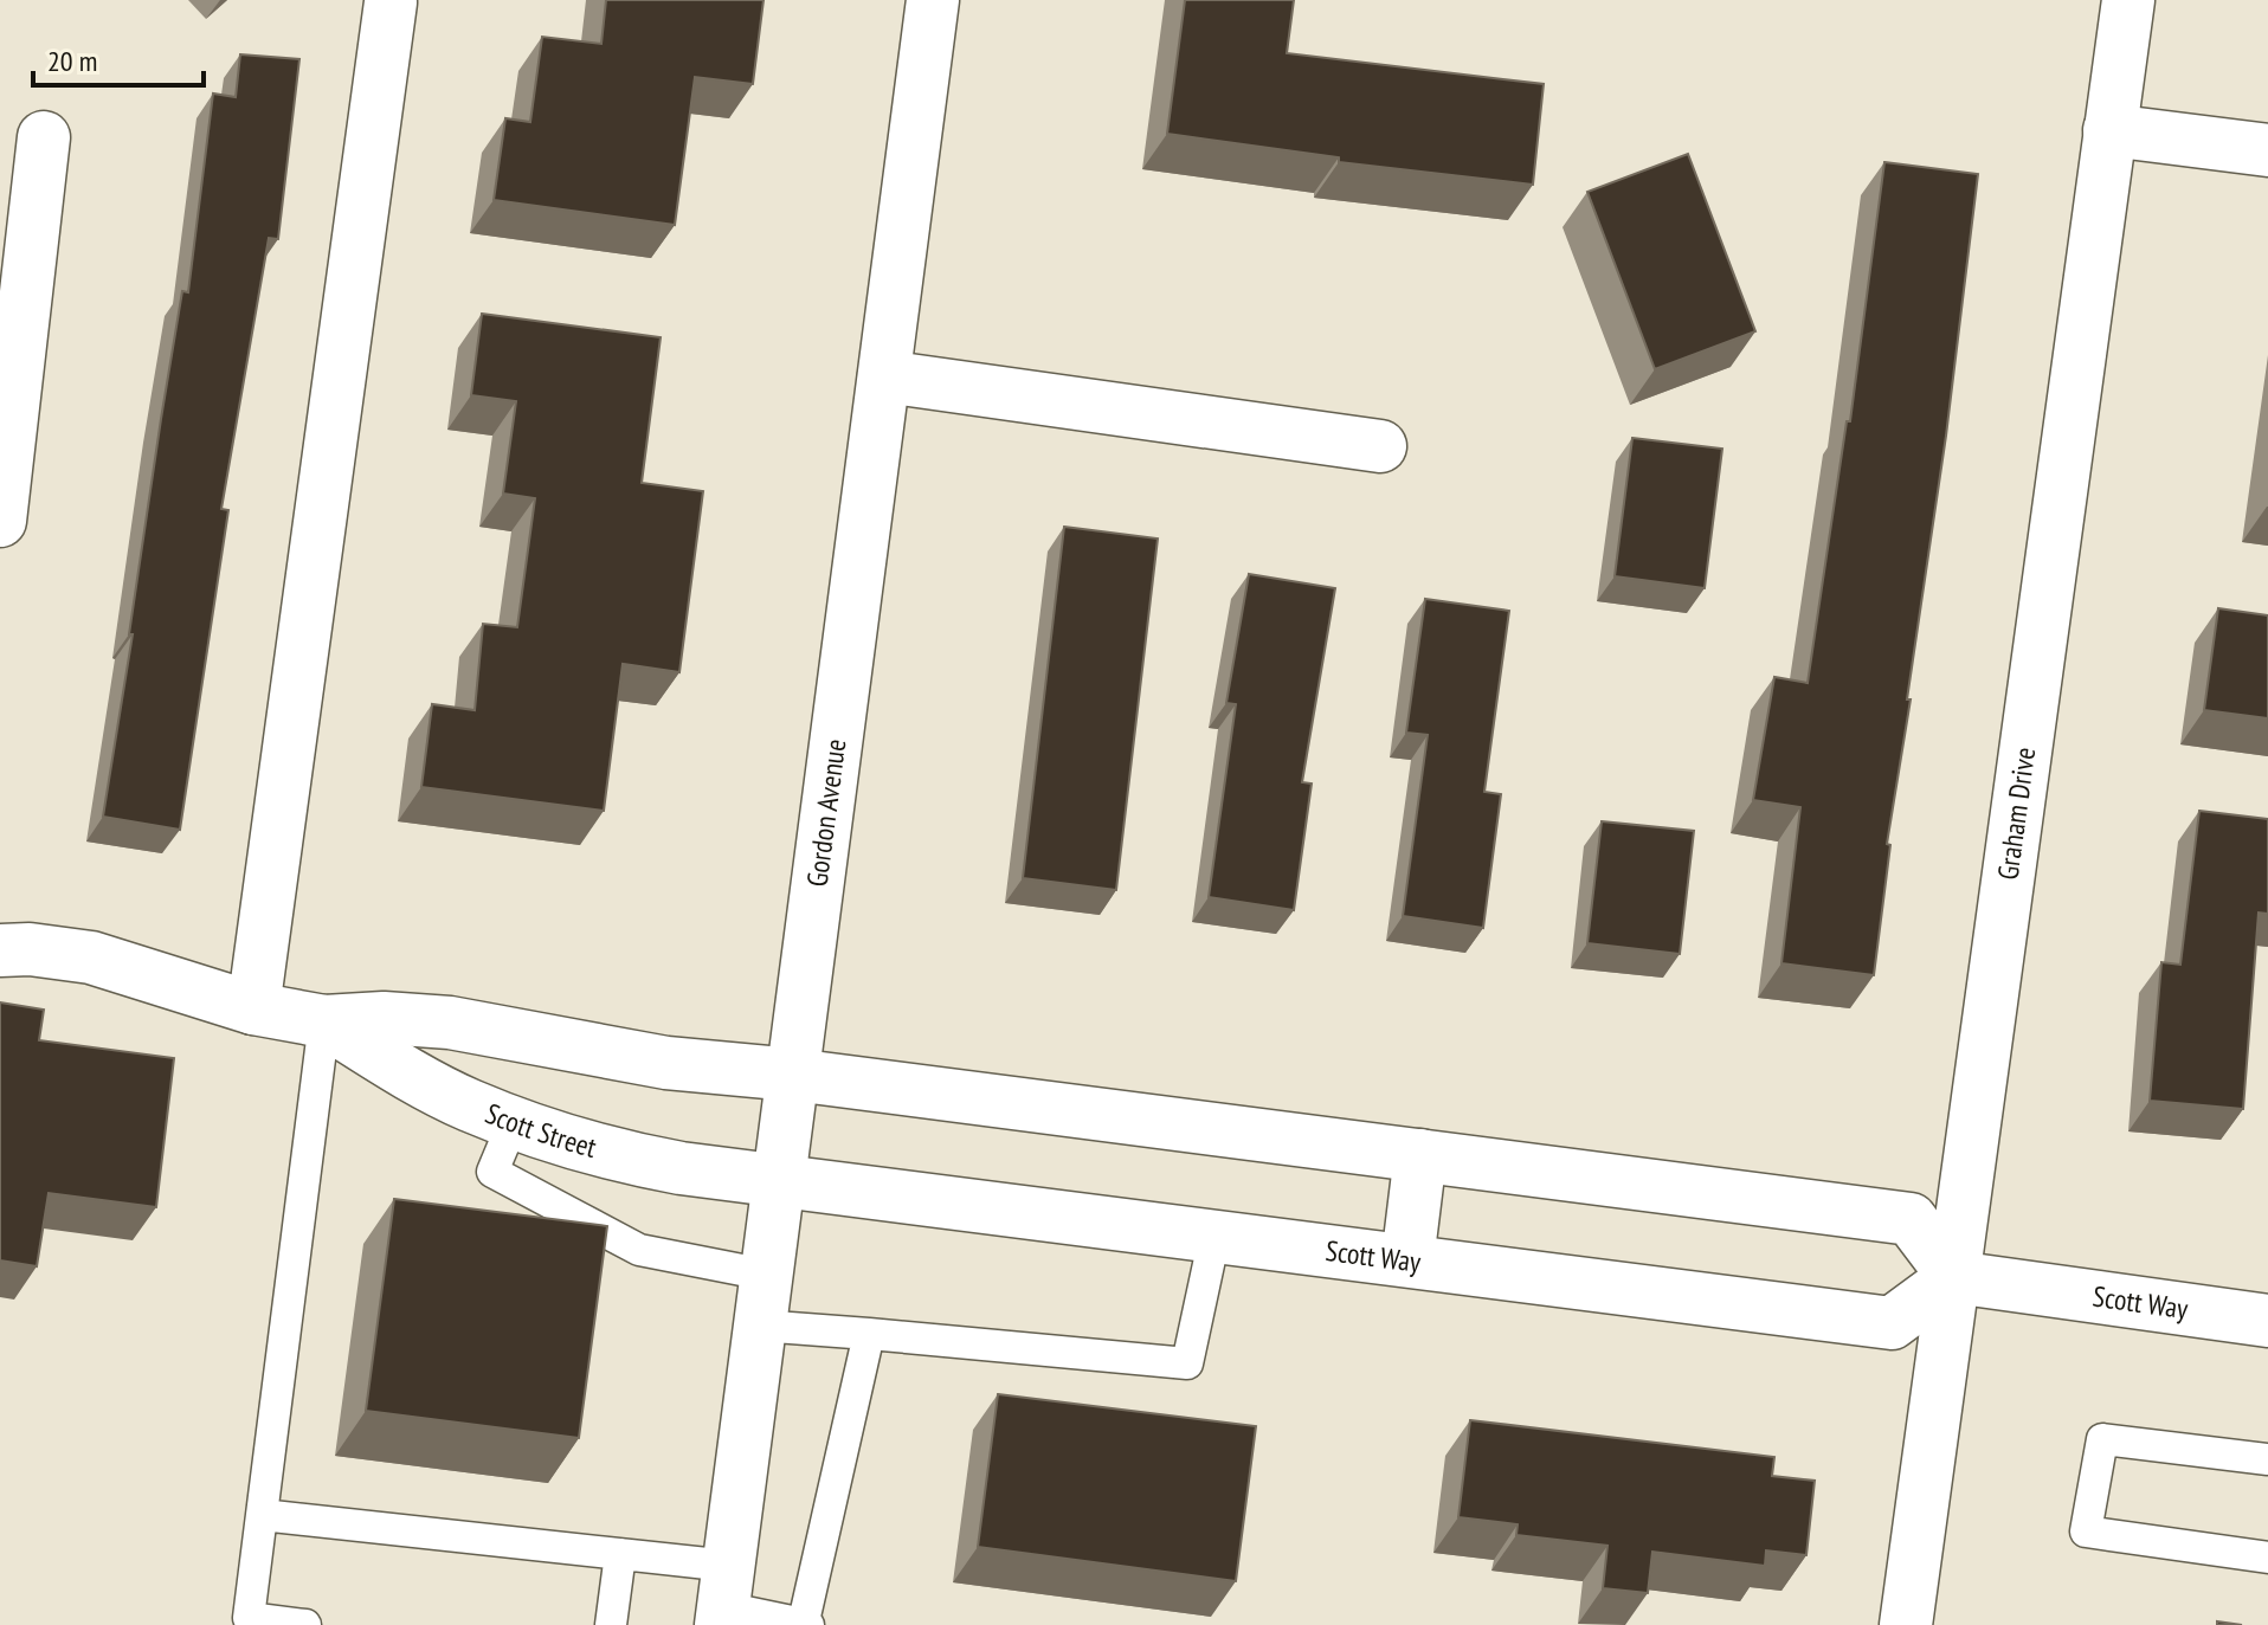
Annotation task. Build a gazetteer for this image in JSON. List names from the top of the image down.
{
  "streets": {
    "street": [
      "Graham Drive",
      "Gordon Avenue",
      "Scott Street",
      "Scott Way"
    ]
  },
  "crossings": [
    ["Graham Drive", "Scott Way"],
    ["Gordon Avenue", "Scott Street"],
    ["Gordon Avenue", "Scott Way"],
    ["Scott Street", "Scott Way"]
  ],
  "scale_bar": "20 m"
}
